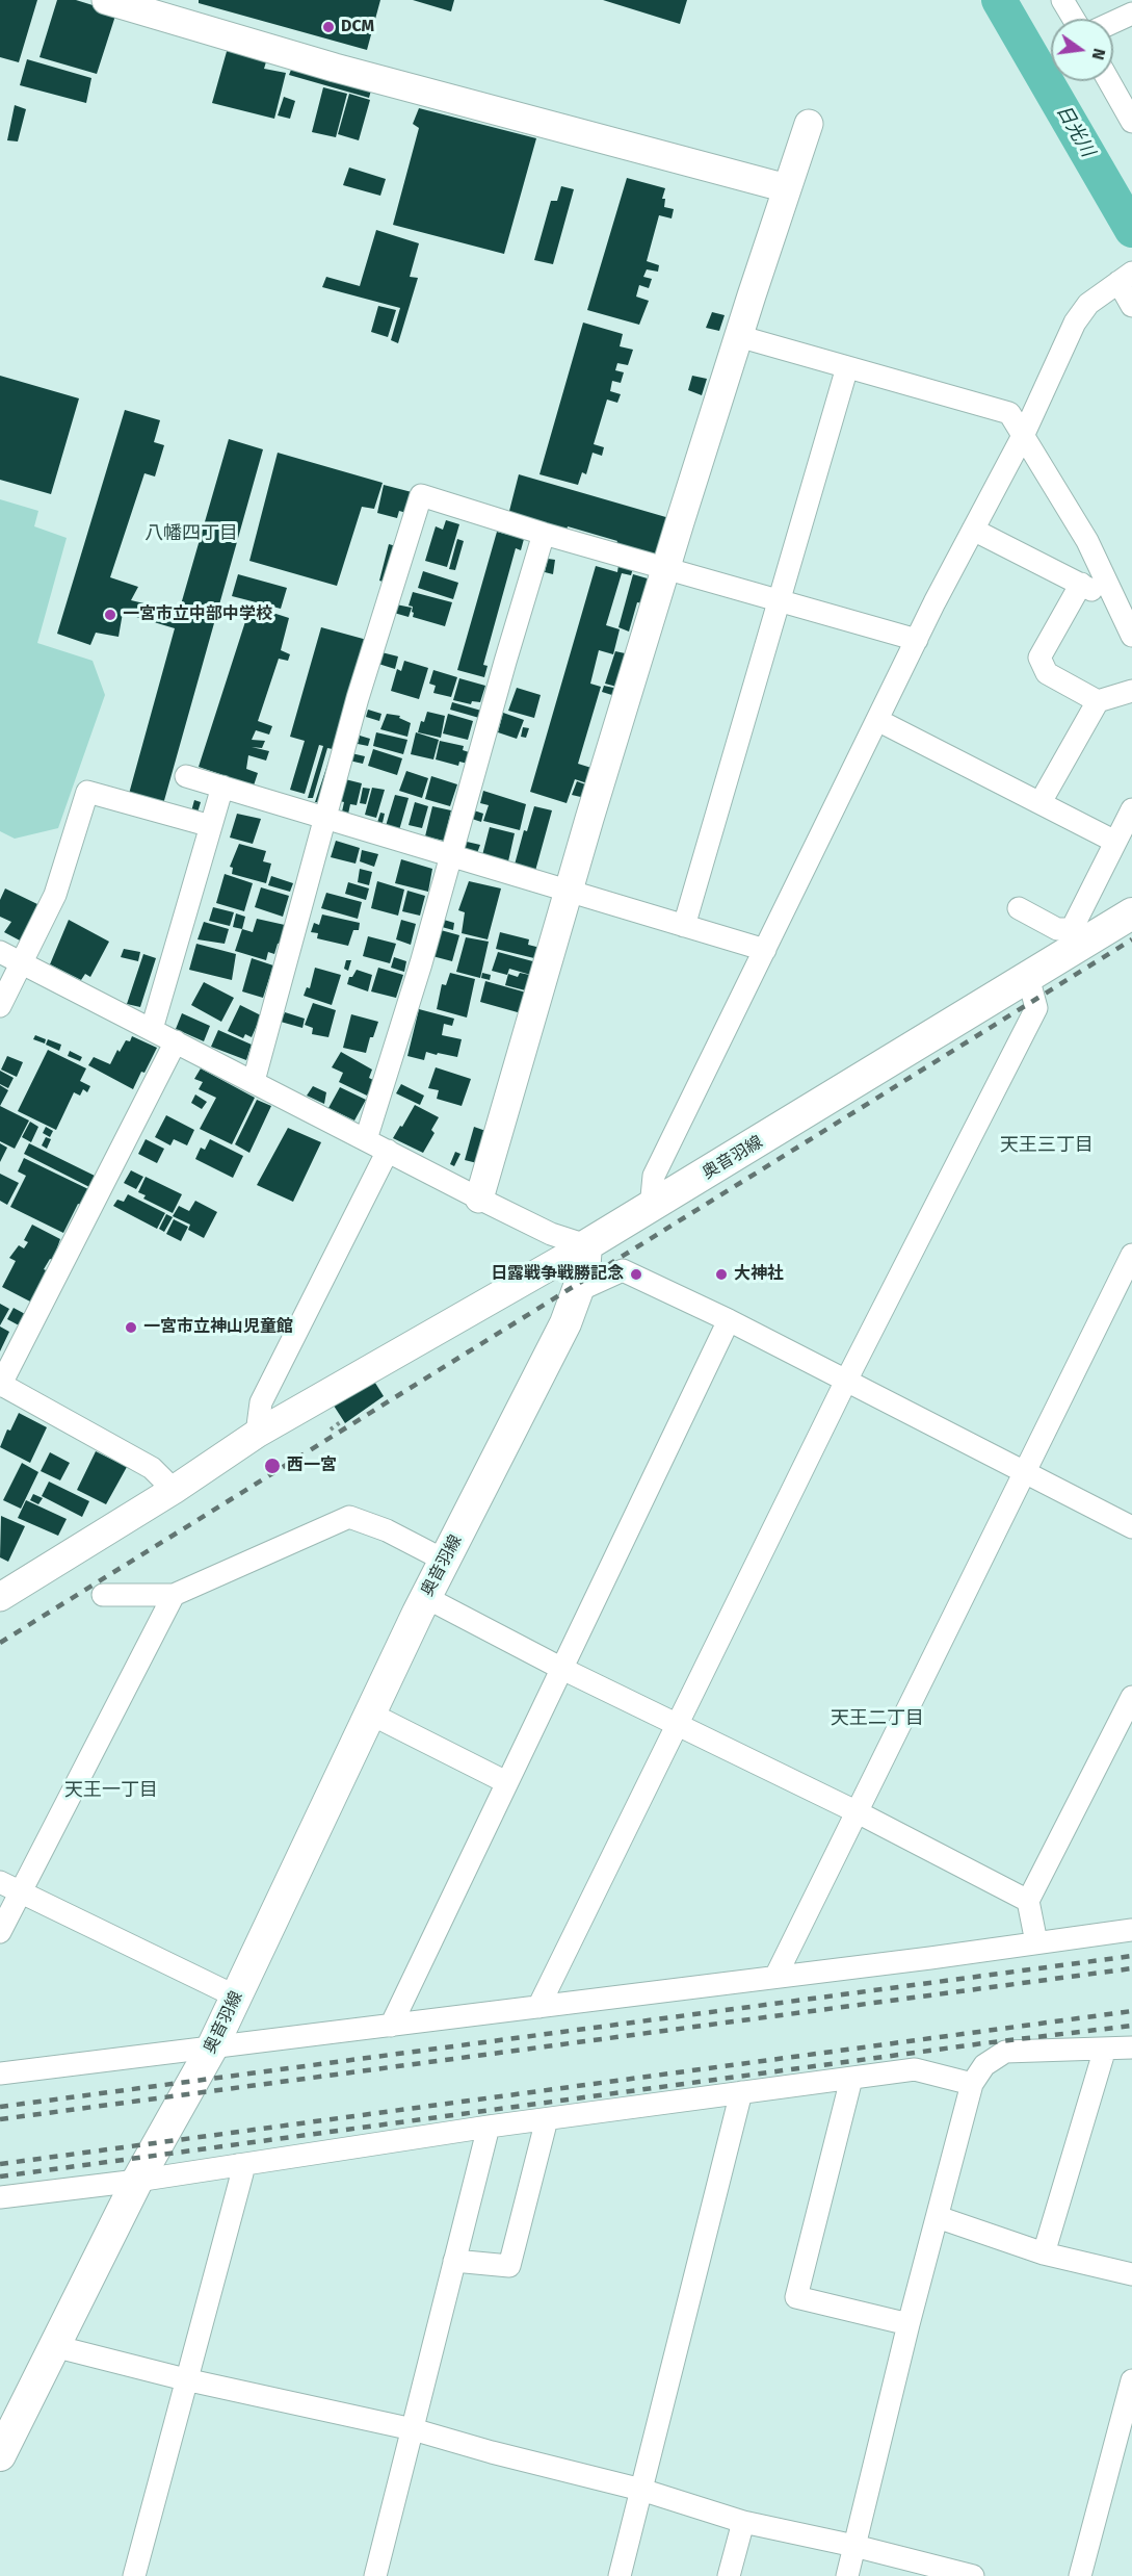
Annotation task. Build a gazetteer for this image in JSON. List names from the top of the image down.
{
  "streets": {
    "main road": ["奥音羽線"]
  },
  "districts": [
    "八幡四丁目",
    "天王三丁目",
    "天王二丁目",
    "天王一丁目"
  ],
  "water": ["日光川"],
  "places": [
    "DCM",
    "一宮市立中部中学校",
    "日露戦争戦勝記念",
    "大神社",
    "一宮市立神山児童館",
    "西一宮"
  ],
  "north": "right"
}
